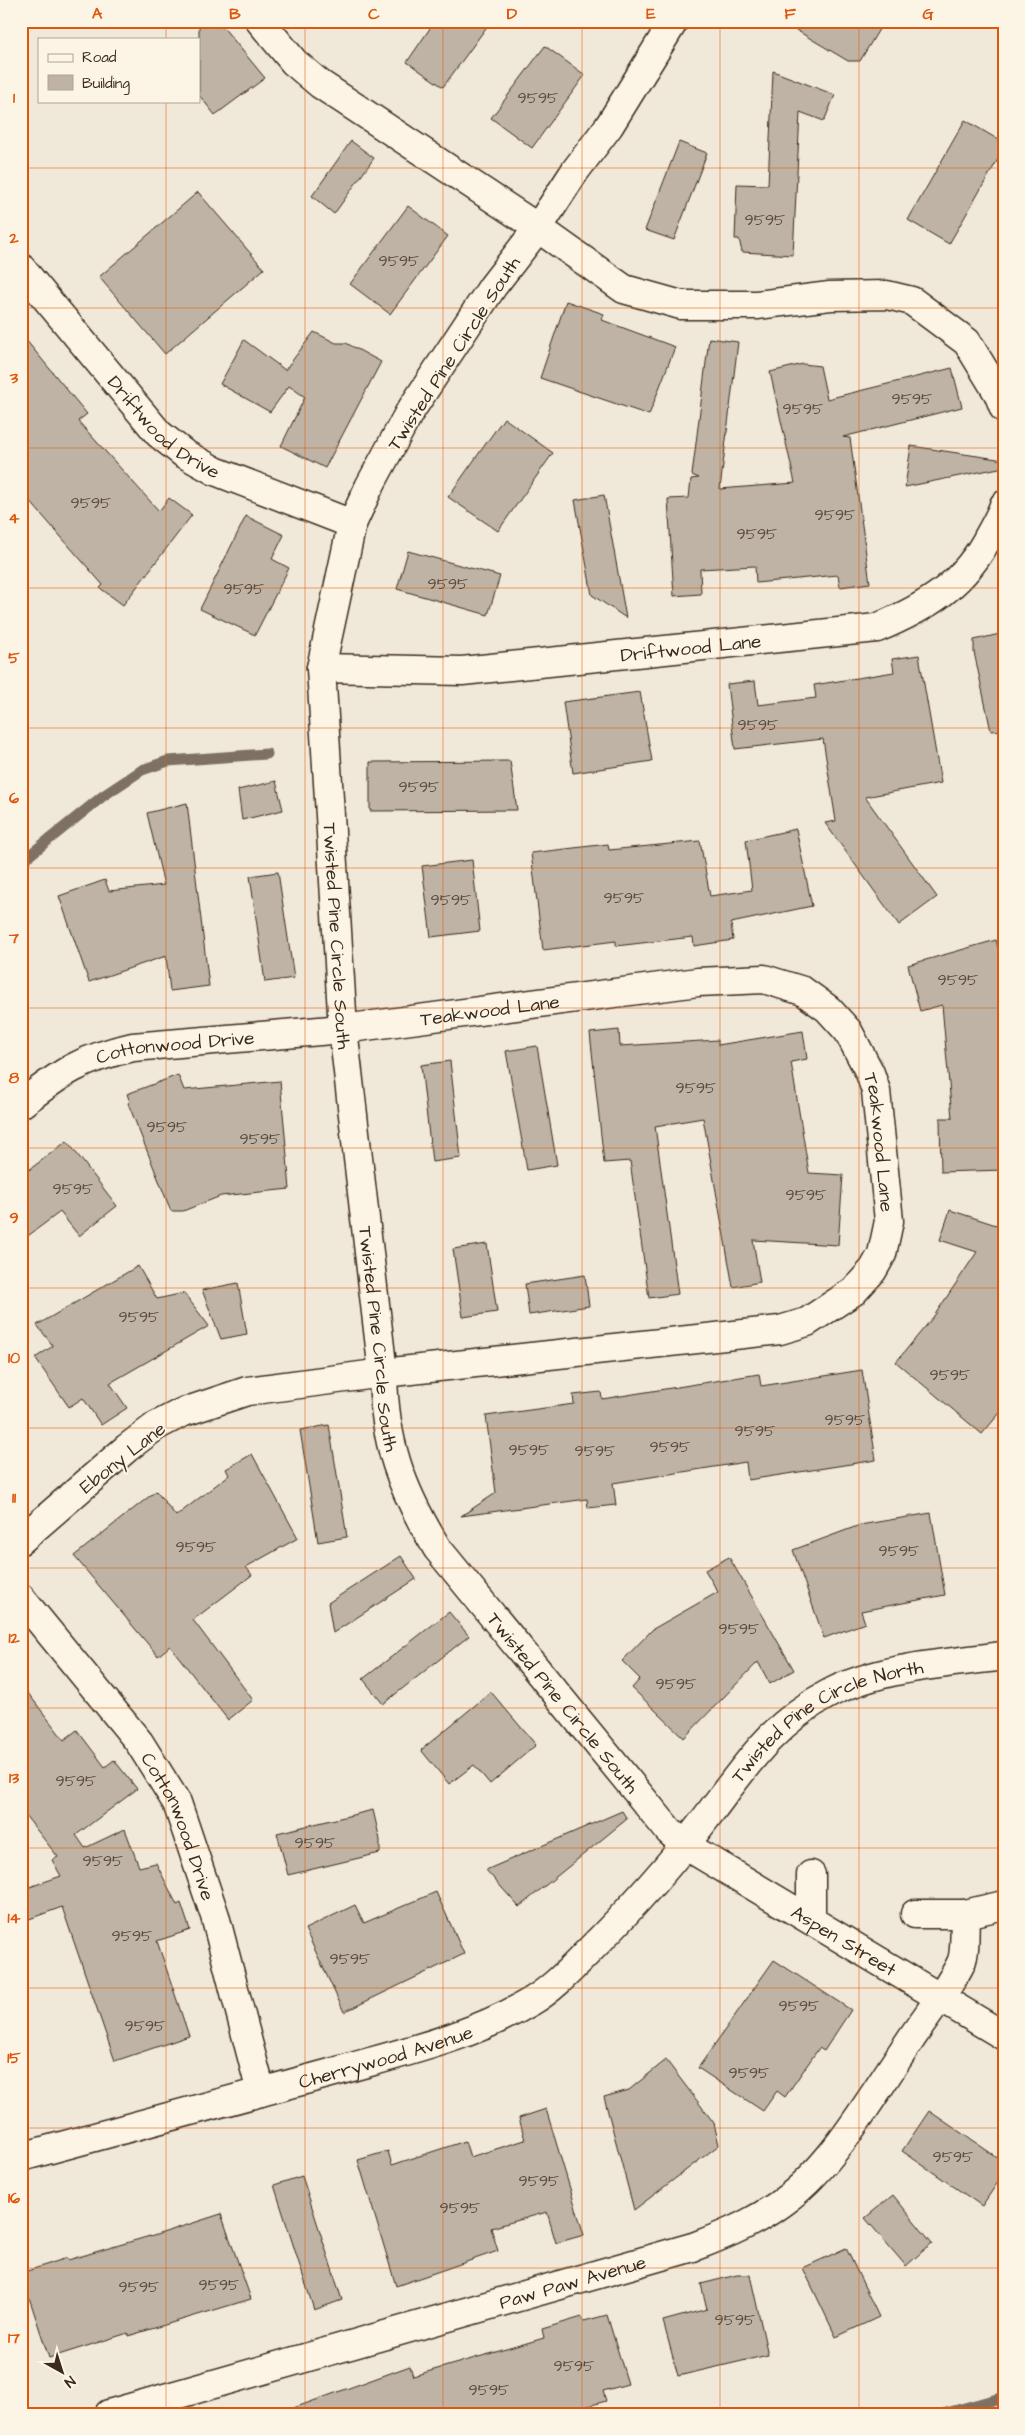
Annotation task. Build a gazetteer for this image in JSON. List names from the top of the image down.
{
  "streets": {
    "street": [
      "Twisted Pine Circle South",
      "Driftwood Drive",
      "Driftwood Lane",
      "Teakwood Lane",
      "Cottonwood Drive",
      "Ebony Lane",
      "Twisted Pine Circle North",
      "Aspen Street",
      "Cherrywood Avenue",
      "Paw Paw Avenue"
    ]
  },
  "crossings": [
    ["Twisted Pine Circle South", "Driftwood Drive"],
    ["Twisted Pine Circle South", "Driftwood Lane"],
    ["Twisted Pine Circle South", "Teakwood Lane"],
    ["Twisted Pine Circle South", "Cottonwood Drive"],
    ["Twisted Pine Circle South", "Ebony Lane"],
    ["Twisted Pine Circle South", "Twisted Pine Circle North"],
    ["Twisted Pine Circle South", "Aspen Street"],
    ["Twisted Pine Circle South", "Cherrywood Avenue"],
    ["Teakwood Lane", "Cottonwood Drive"],
    ["Teakwood Lane", "Ebony Lane"],
    ["Cottonwood Drive", "Cherrywood Avenue"],
    ["Twisted Pine Circle North", "Aspen Street"],
    ["Twisted Pine Circle North", "Cherrywood Avenue"],
    ["Aspen Street", "Cherrywood Avenue"],
    ["Aspen Street", "Paw Paw Avenue"]
  ],
  "house_numbers": [
    "9595",
    "9595",
    "9595",
    "9595",
    "9595",
    "9595",
    "9595",
    "9595",
    "9595",
    "9595",
    "9595",
    "9595",
    "9595",
    "9595",
    "9595",
    "9595",
    "9595",
    "9595",
    "9595",
    "9595",
    "9595",
    "9595",
    "9595",
    "9595",
    "9595",
    "9595",
    "9595",
    "9595",
    "9595",
    "9595",
    "9595",
    "9595",
    "9595",
    "9595",
    "9595",
    "9595",
    "9595",
    "9595",
    "9595",
    "9595",
    "9595",
    "9595",
    "9595",
    "9595",
    "9595",
    "9595",
    "9595"
  ],
  "legend": ["Road", "Building"],
  "north": "bottom right",
  "grid": {
    "columns": [
      "A",
      "B",
      "C",
      "D",
      "E",
      "F",
      "G"
    ],
    "rows": [
      "1",
      "2",
      "3",
      "4",
      "5",
      "6",
      "7",
      "8",
      "9",
      "10",
      "11",
      "12",
      "13",
      "14",
      "15",
      "16",
      "17"
    ]
  }
}
